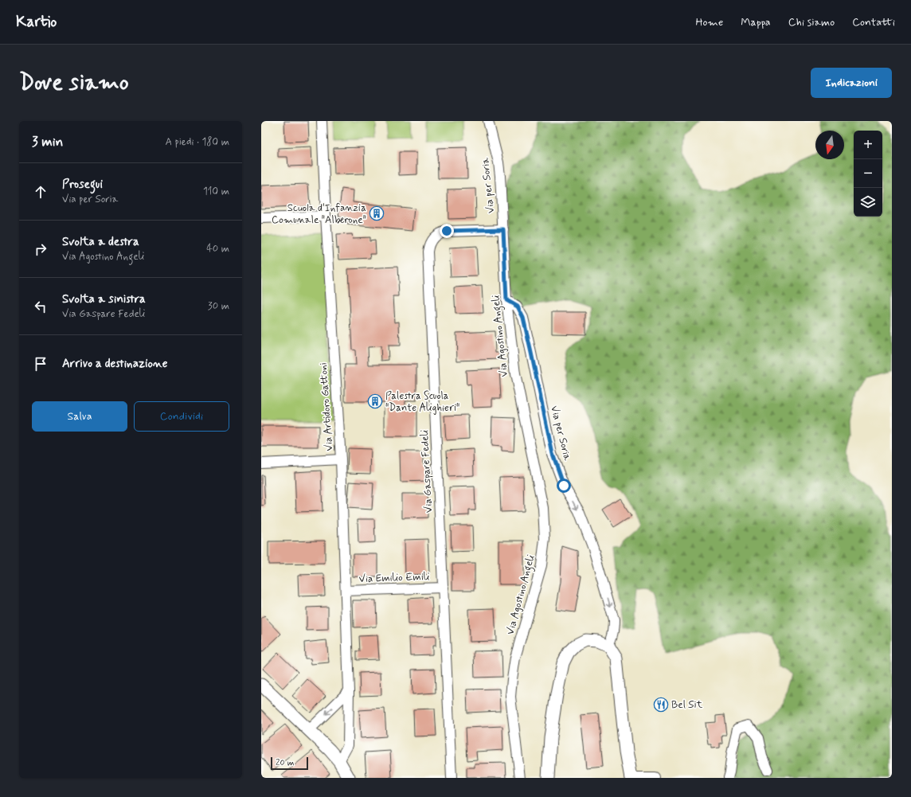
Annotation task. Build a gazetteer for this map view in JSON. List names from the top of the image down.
{
  "streets": {
    "street": [
      "Via per Soria",
      "Via Agostino Angeli",
      "Via Artidoro Gattoni",
      "Via Gaspare Fedeli",
      "Via Emilio Emili"
    ]
  },
  "crossings": [
    ["Via per Soria", "Via Agostino Angeli"],
    ["Via per Soria", "Via Gaspare Fedeli"],
    ["Via Agostino Angeli", "Via Gaspare Fedeli"],
    ["Via Artidoro Gattoni", "Via Emilio Emili"],
    ["Via Gaspare Fedeli", "Via Emilio Emili"]
  ],
  "one_way": ["Via per Soria"],
  "places": {
    "building": ["Scuola d'Infanzia Comunale \"Alberone\"", "Palestra Scuola \"Dante Alighieri\""],
    "restaurant": ["Bel Sit"]
  },
  "scale_bar": "20 m",
  "north": "bottom",
  "page": {
    "header": "Kartio",
    "nav": [
      "Home",
      "Mappa",
      "Chi siamo",
      "Contatti"
    ],
    "buttons": [
      "Indicazioni",
      ["Salva", "Condividi"]
    ],
    "title": "Dove siamo",
    "heading": ["3 min", "A piedi · 180 m"],
    "map_buttons": ["+", "−"],
    "list": [
      ["Prosegui", "Via per Soria", "110 m"],
      ["Svolta a destra", "Via Agostino Angeli", "40 m"],
      ["Svolta a sinistra", "Via Gaspare Fedeli", "30 m"],
      "Arrivo a destinazione"
    ],
    "scale": "20 m"
  }
}
